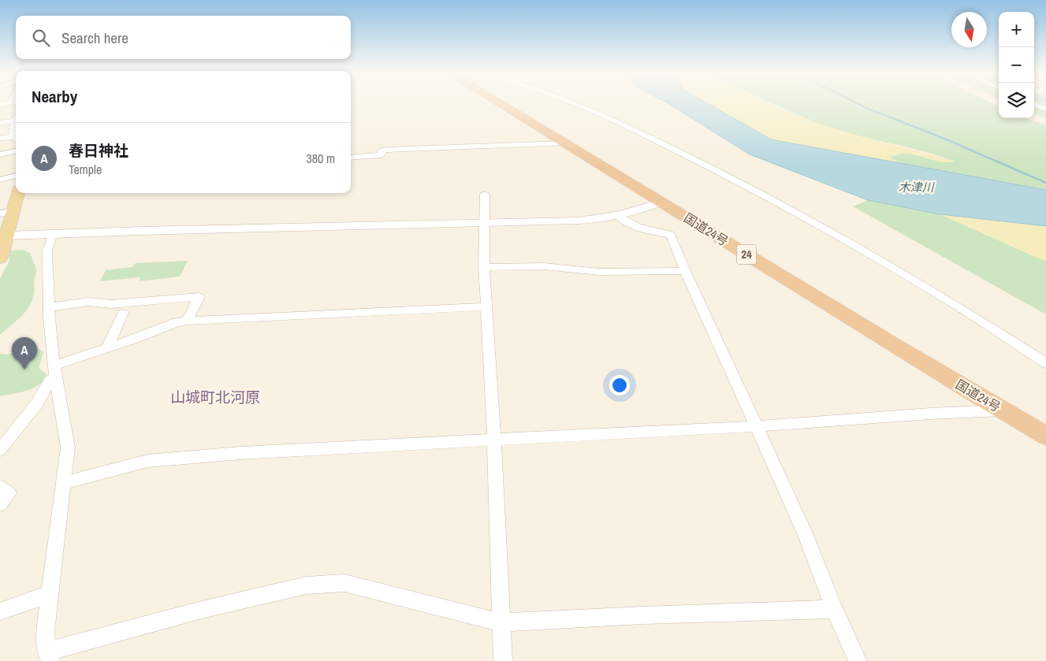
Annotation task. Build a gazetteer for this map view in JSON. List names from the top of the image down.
{
  "streets": {
    "highway": ["国道24号", "24"]
  },
  "districts": ["山城町北河原"],
  "water": ["木津川"],
  "north": "bottom",
  "page": {
    "map_buttons": ["+", "−"],
    "search": "Search here",
    "heading": "Nearby",
    "list": [
      {
        "mark": "A",
        "name": "春日神社",
        "note": "Temple",
        "value": "380 m"
      }
    ],
    "pins": "A"
  }
}
